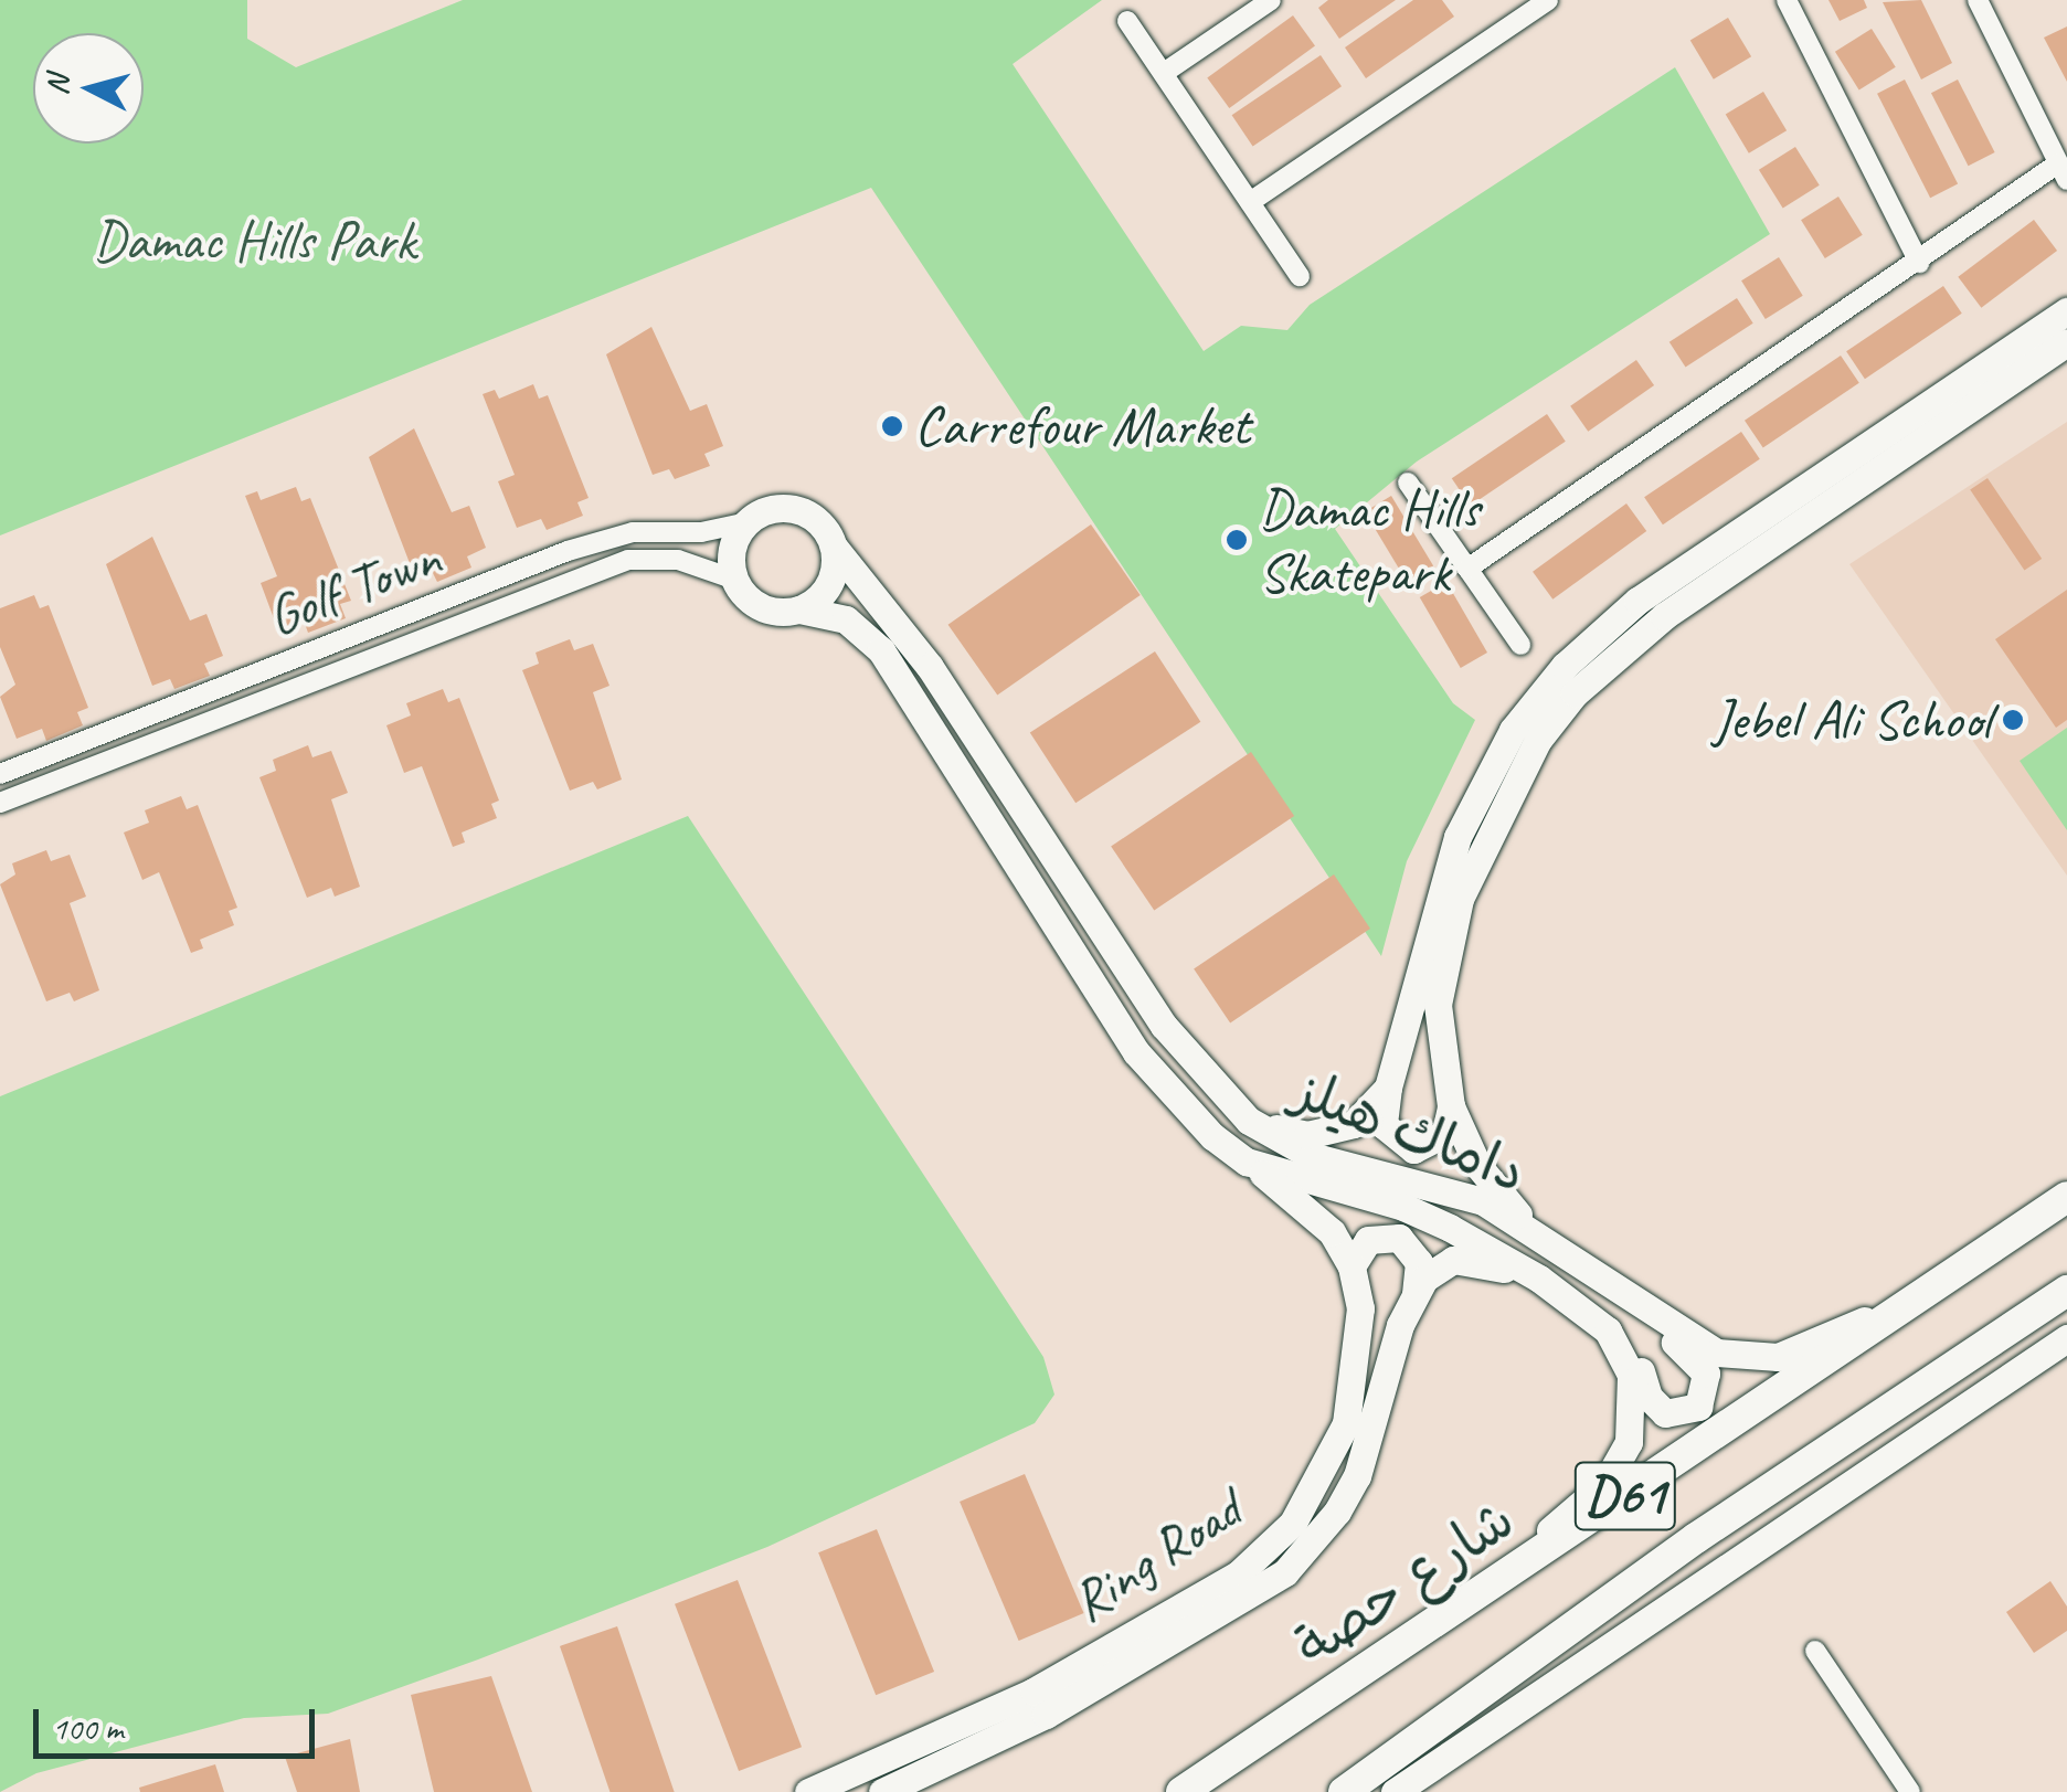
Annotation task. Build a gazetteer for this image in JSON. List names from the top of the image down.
{
  "streets": {
    "main road": ["D61", "شارع حصة"],
    "street": ["Golf Town", "داماك هيلز", "Ring Road"]
  },
  "crossings": [
    ["Golf Town", "داماك هيلز"],
    ["داماك هيلز", "Ring Road"],
    ["داماك هيلز", "شارع حصة"]
  ],
  "parks": ["Damac Hills Park"],
  "places": ["Carrefour Market", "Damac Hills Skatepark", "Jebel Ali School"],
  "scale_bar": "100 m",
  "north": "left"
}
